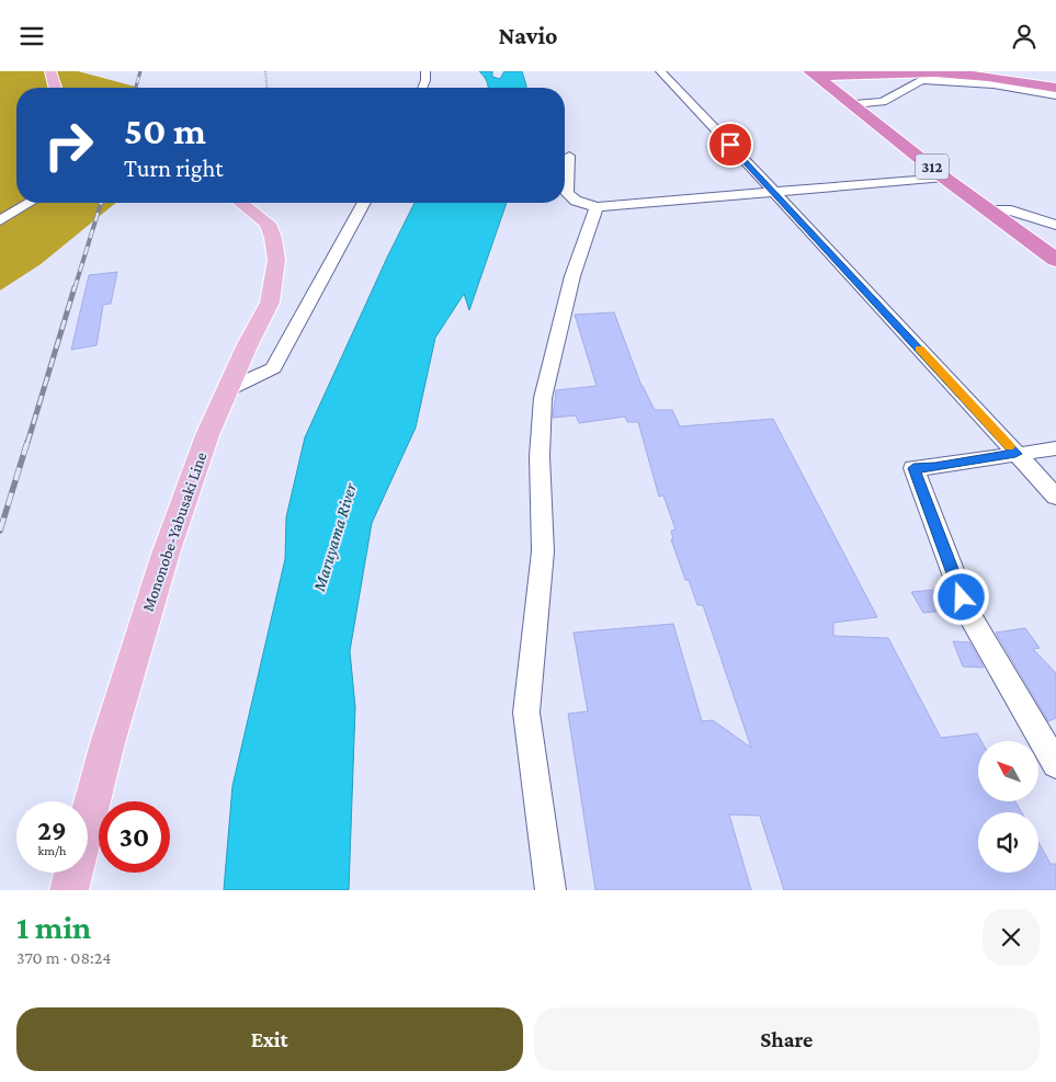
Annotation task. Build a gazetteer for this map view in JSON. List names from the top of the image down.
{
  "streets": {
    "highway": ["312"],
    "main road": ["Mononobe-Yabusaki Line"]
  },
  "water": ["Maruyama River"],
  "north": "top left",
  "page": {
    "header": "Navio",
    "turn": ["50 m", "Turn right"],
    "speed": "29 km/h",
    "limit": "30",
    "heading": ["1 min", "370 m · 08:24"],
    "buttons": ["Exit", "Share"]
  }
}
